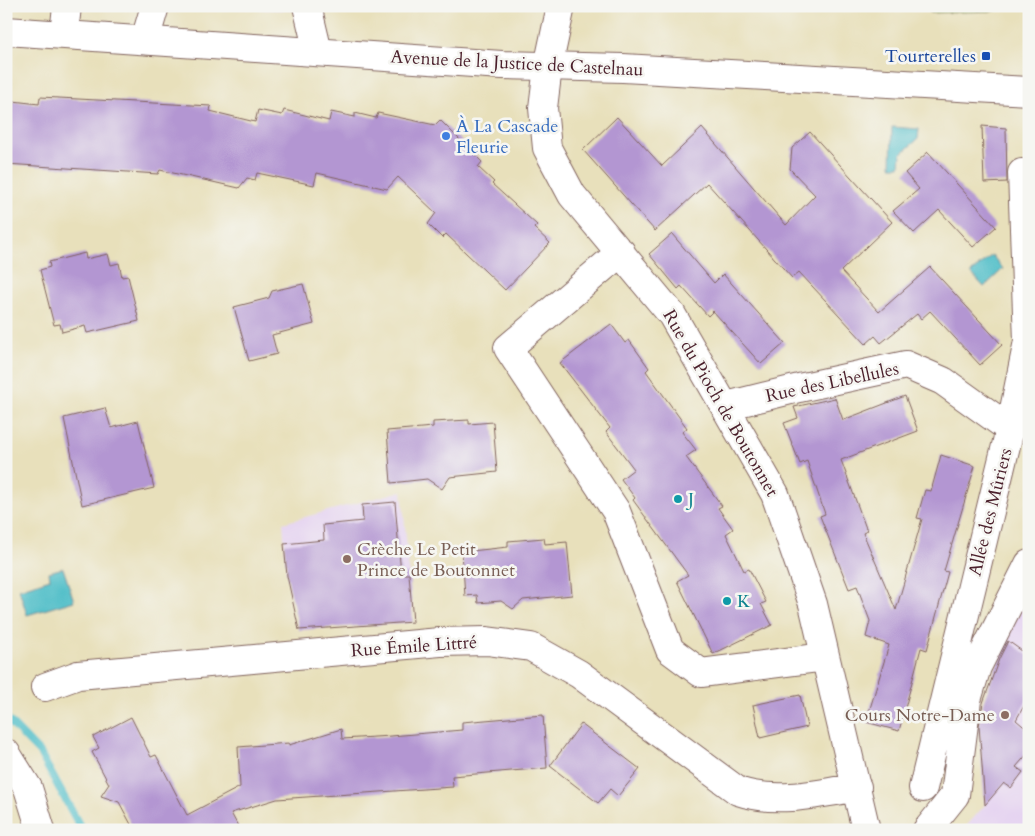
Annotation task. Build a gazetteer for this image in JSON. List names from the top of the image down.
{
  "streets": {
    "street": [
      "Avenue de la Justice de Castelnau",
      "Rue des Libellules",
      "Rue du Pioch de Boutonnet",
      "Allée des Mûriers",
      "Rue Émile Littré"
    ]
  },
  "crossings": [
    ["Avenue de la Justice de Castelnau", "Rue du Pioch de Boutonnet"],
    ["Rue des Libellules", "Rue du Pioch de Boutonnet"],
    ["Rue des Libellules", "Allée des Mûriers"],
    ["Rue du Pioch de Boutonnet", "Rue Émile Littré"]
  ],
  "places": {
    "transit": ["Tourterelles"],
    "other": [
      "À La Cascade Fleurie",
      "J",
      "Crèche Le Petit Prince de Boutonnet",
      "K",
      "Cours Notre-Dame"
    ]
  }
}
